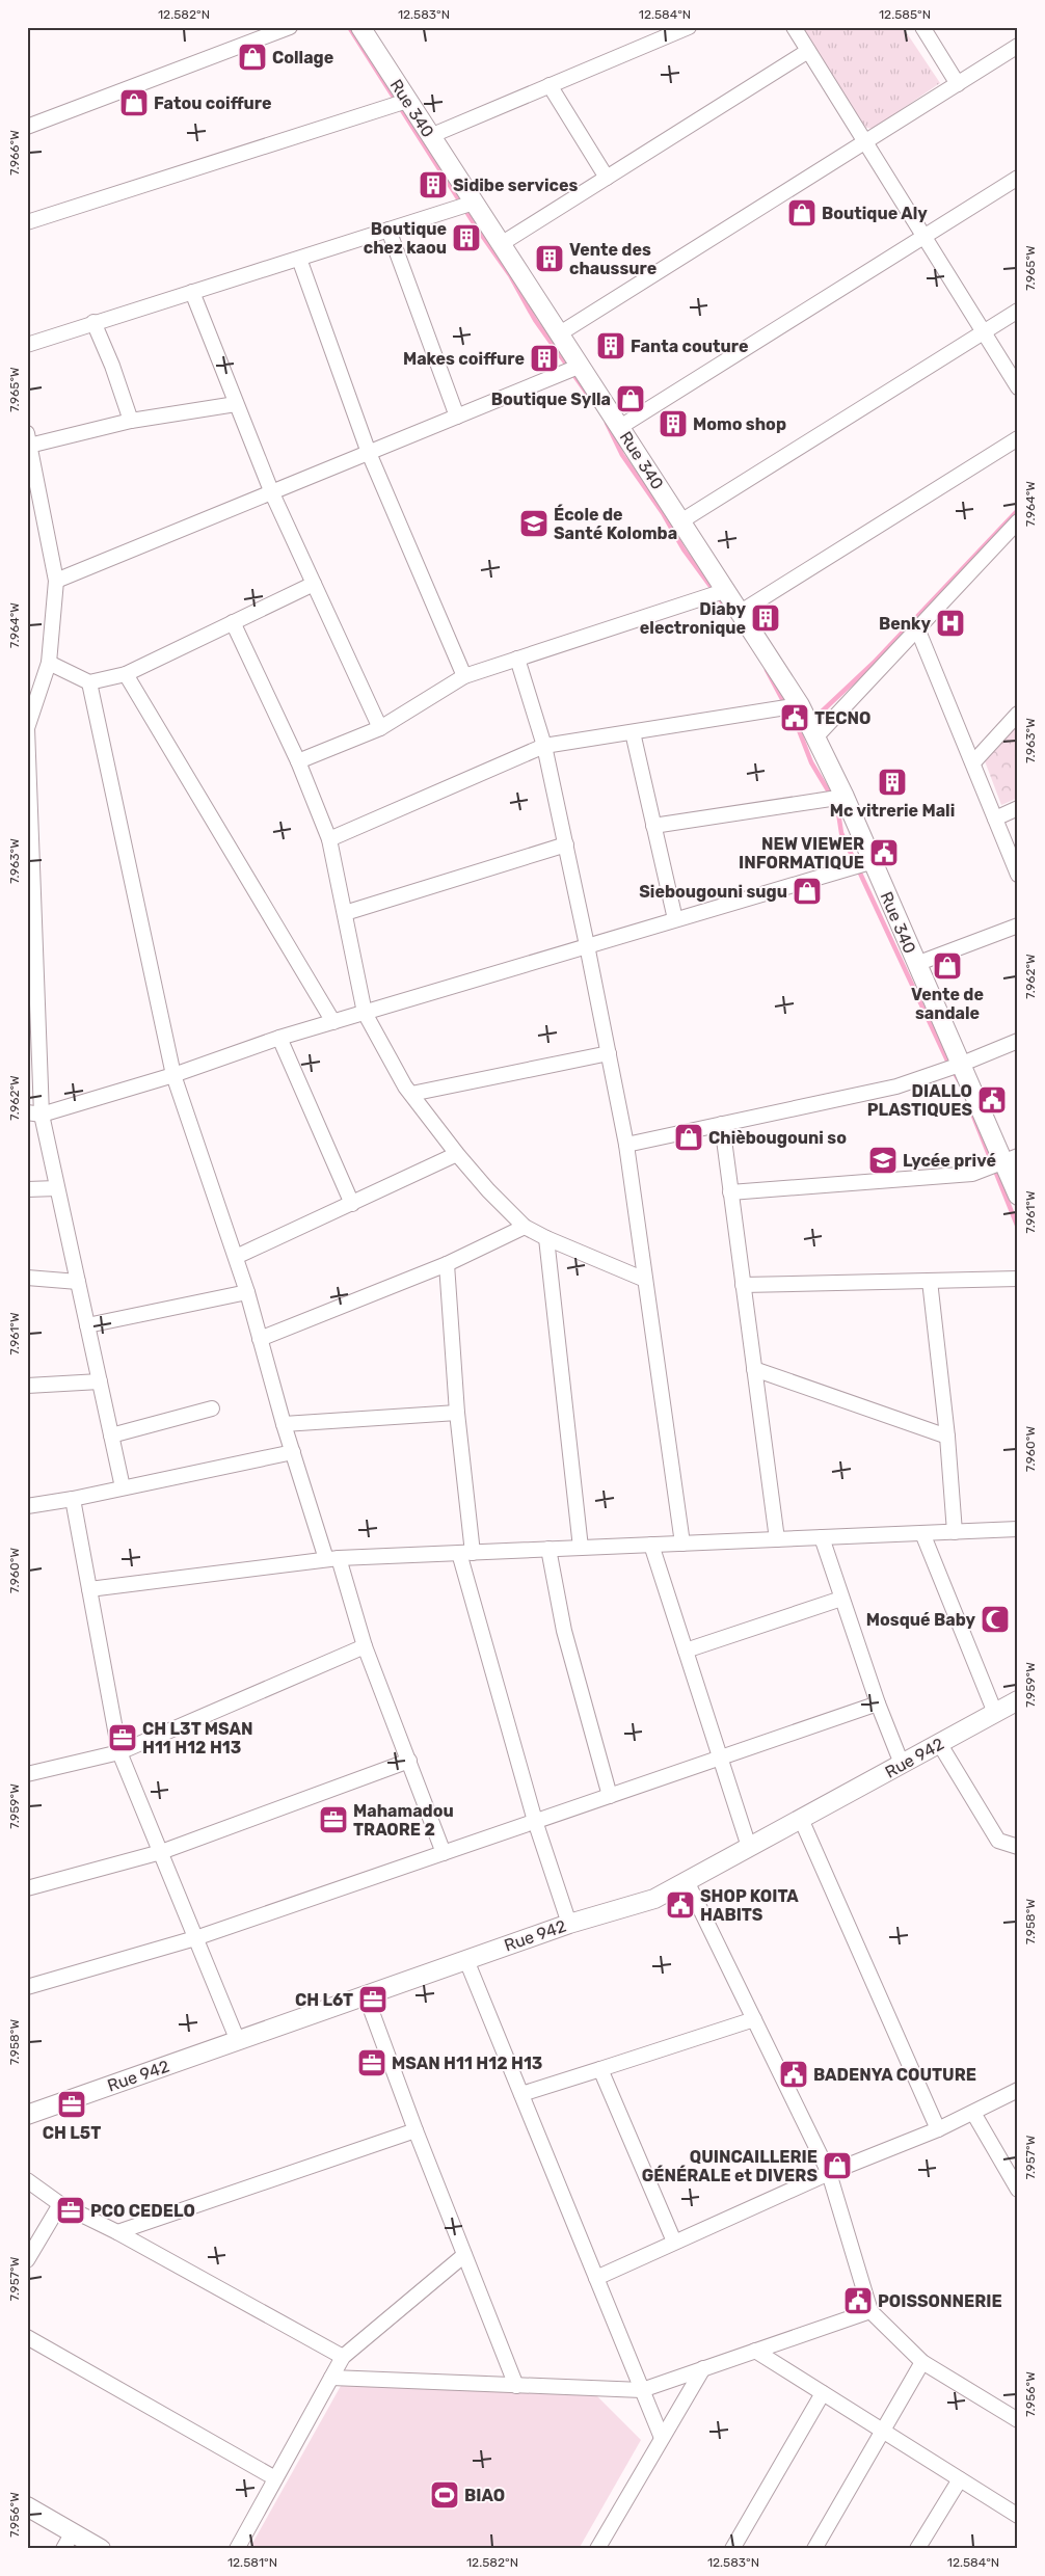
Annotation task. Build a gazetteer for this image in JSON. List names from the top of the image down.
{
  "streets": {
    "street": ["Rue 340", "Rue 942"]
  },
  "places": {
    "shop": [
      "Collage",
      "Fatou coiffure",
      "Boutique Aly",
      "Boutique Sylla",
      "Siebougouni sugu",
      "Vente de sandale",
      "Chièbougouni so",
      "QUINCAILLERIE GÉNÉRALE et DIVERS"
    ],
    "building": [
      "Sidibe services",
      "Boutique chez kaou",
      "Vente des chaussure",
      "Fanta couture",
      "Makes coiffure",
      "Momo shop",
      "Diaby electronique",
      "Mc vitrerie Mali"
    ],
    "school or university": ["École de Santé Kolomba", "Lycée privé"],
    "hospital": ["Benky"],
    "public building": [
      "TECNO",
      "NEW VIEWER INFORMATIQUE",
      "DIALLO PLASTIQUES",
      "SHOP KOITA HABITS",
      "BADENYA COUTURE",
      "POISSONNERIE"
    ],
    "mosque": ["Mosqué Baby"],
    "office": [
      "CH L3T MSAN H11 H12 H13",
      "Mahamadou TRAORE 2",
      "CH L6T",
      "MSAN H11 H12 H13",
      "CH L5T",
      "PCO CEDELO"
    ],
    "sports": ["BIAO"]
  },
  "coordinates": [
    "12.582°N",
    "12.583°N",
    "12.584°N",
    "12.585°N",
    "7.966°W",
    "7.965°W",
    "7.964°W",
    "7.963°W",
    "7.962°W",
    "7.961°W",
    "7.960°W",
    "7.959°W",
    "7.958°W",
    "7.957°W",
    "7.956°W",
    "12.581°N"
  ]
}
